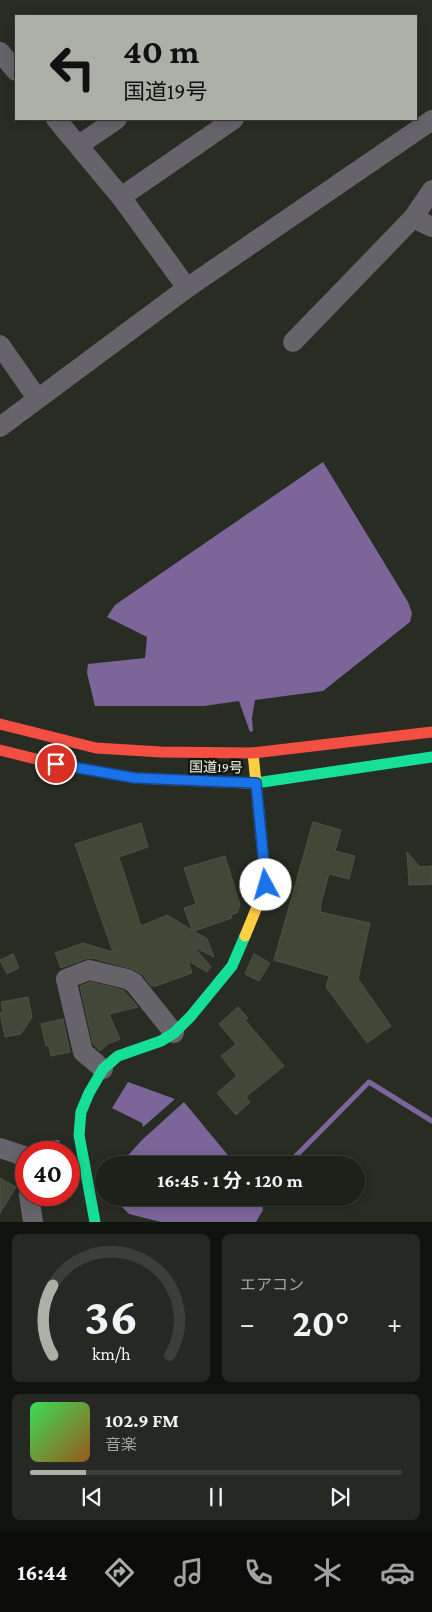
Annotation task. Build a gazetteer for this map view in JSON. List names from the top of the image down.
{
  "streets": {
    "main road": ["国道19号"]
  },
  "page": {
    "turn": ["40 m", "国道19号"],
    "limit": "40",
    "trip": "16:45 · 1 分 · 120 m",
    "tile": "エアコン",
    "heat": ["−", "20°", "+"],
    "song": ["102.9 FM", "音楽"],
    "tabs": "16:44",
    "gauge": ["36", "km/h"]
  }
}
